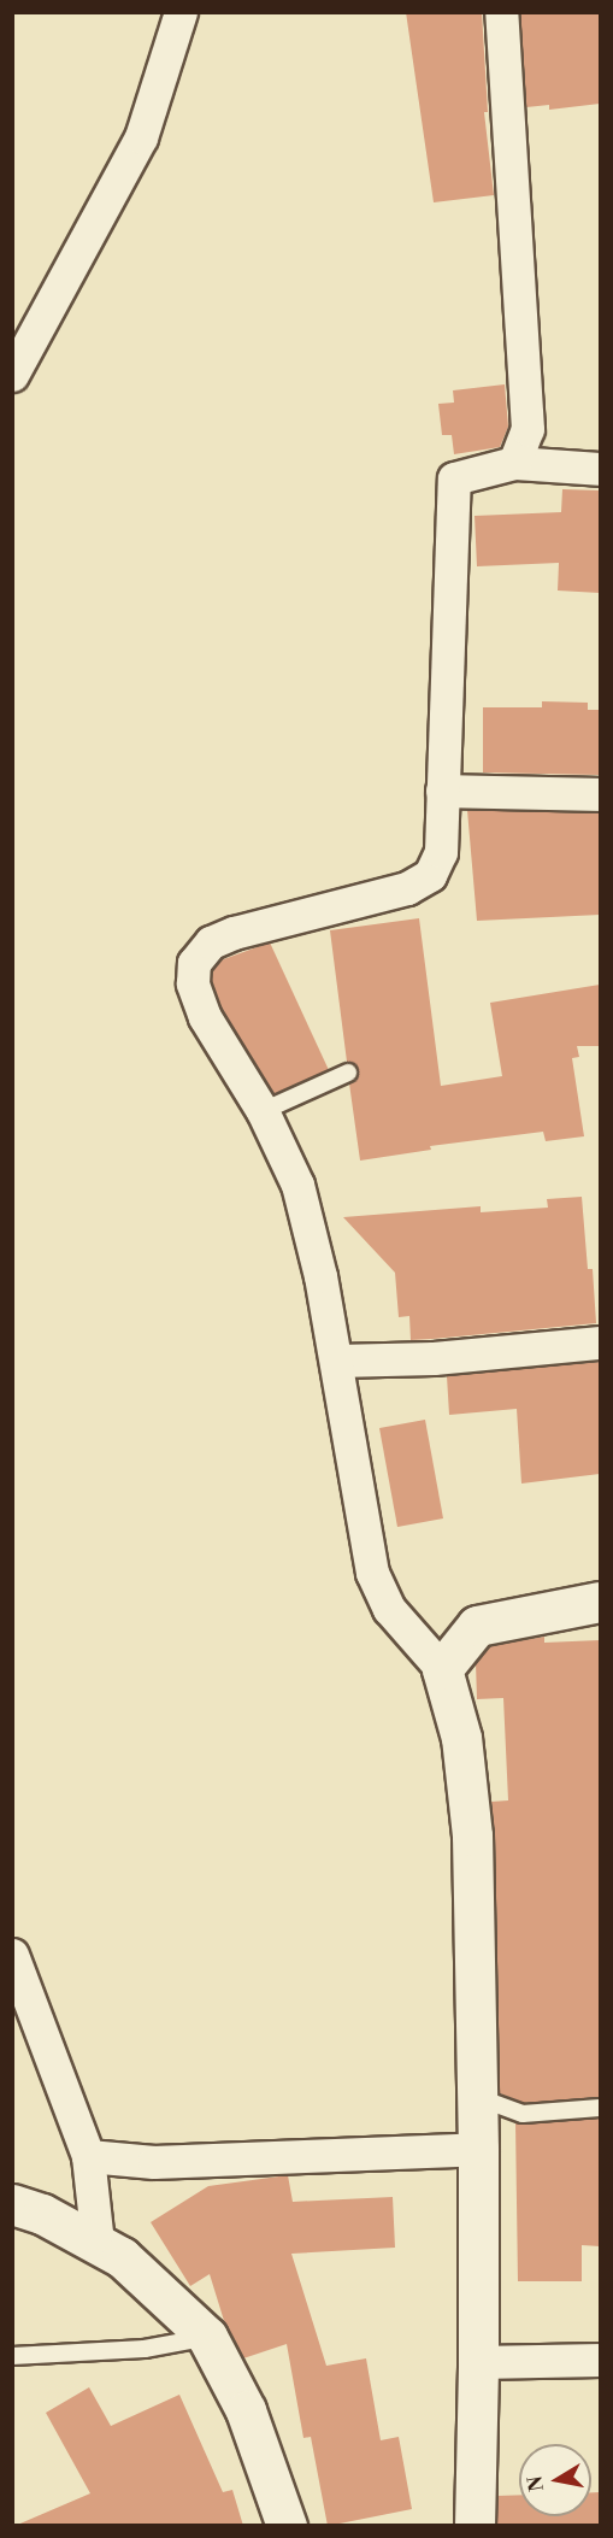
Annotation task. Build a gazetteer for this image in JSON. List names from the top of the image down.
{
  "north": "left"
}
